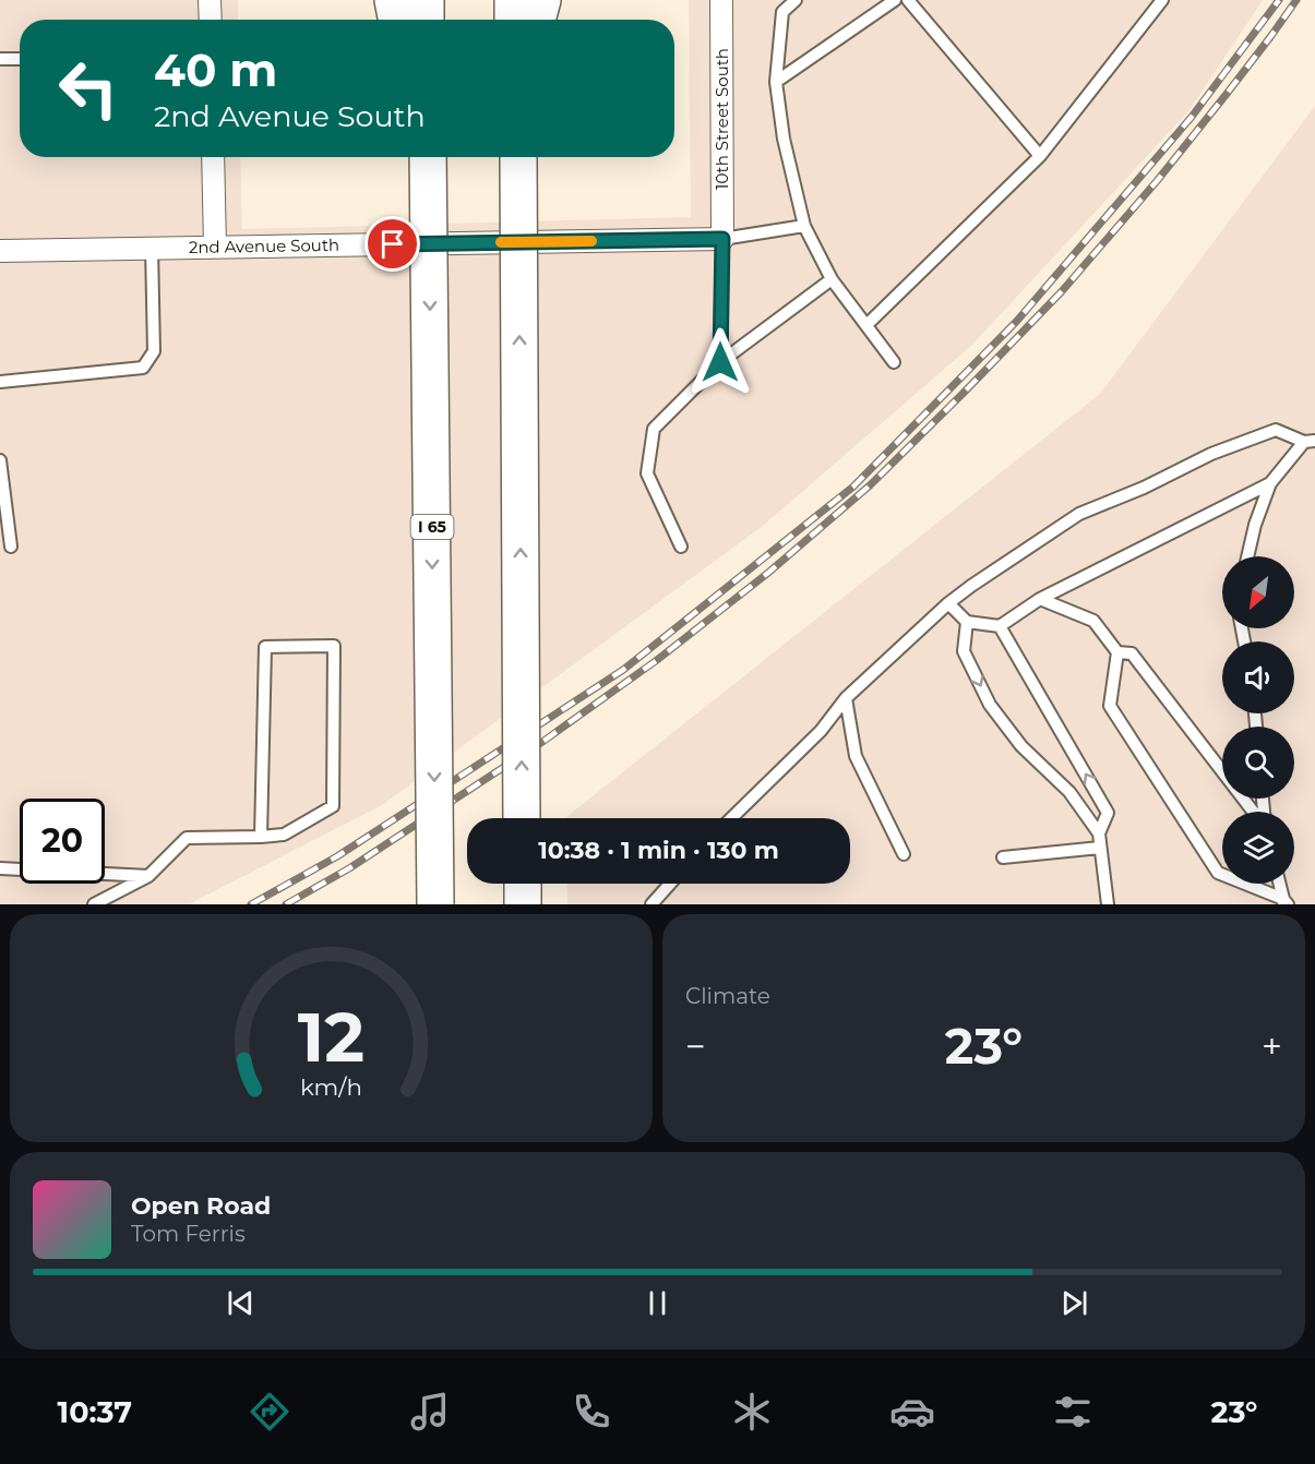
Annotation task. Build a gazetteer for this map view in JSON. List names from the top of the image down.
{
  "streets": {
    "highway": ["I 65"],
    "street": ["10th Street South", "2nd Avenue South"]
  },
  "crossings": [
    ["10th Street South", "2nd Avenue South"]
  ],
  "north": "bottom left",
  "page": {
    "turn": ["40 m", "2nd Avenue South"],
    "limit": "20",
    "trip": "10:38 · 1 min · 130 m",
    "tile": "Climate",
    "heat": ["−", "23°", "+"],
    "song": ["Open Road", "Tom Ferris"],
    "tabs": ["10:37", "23°"],
    "gauge": ["12", "km/h"]
  }
}
